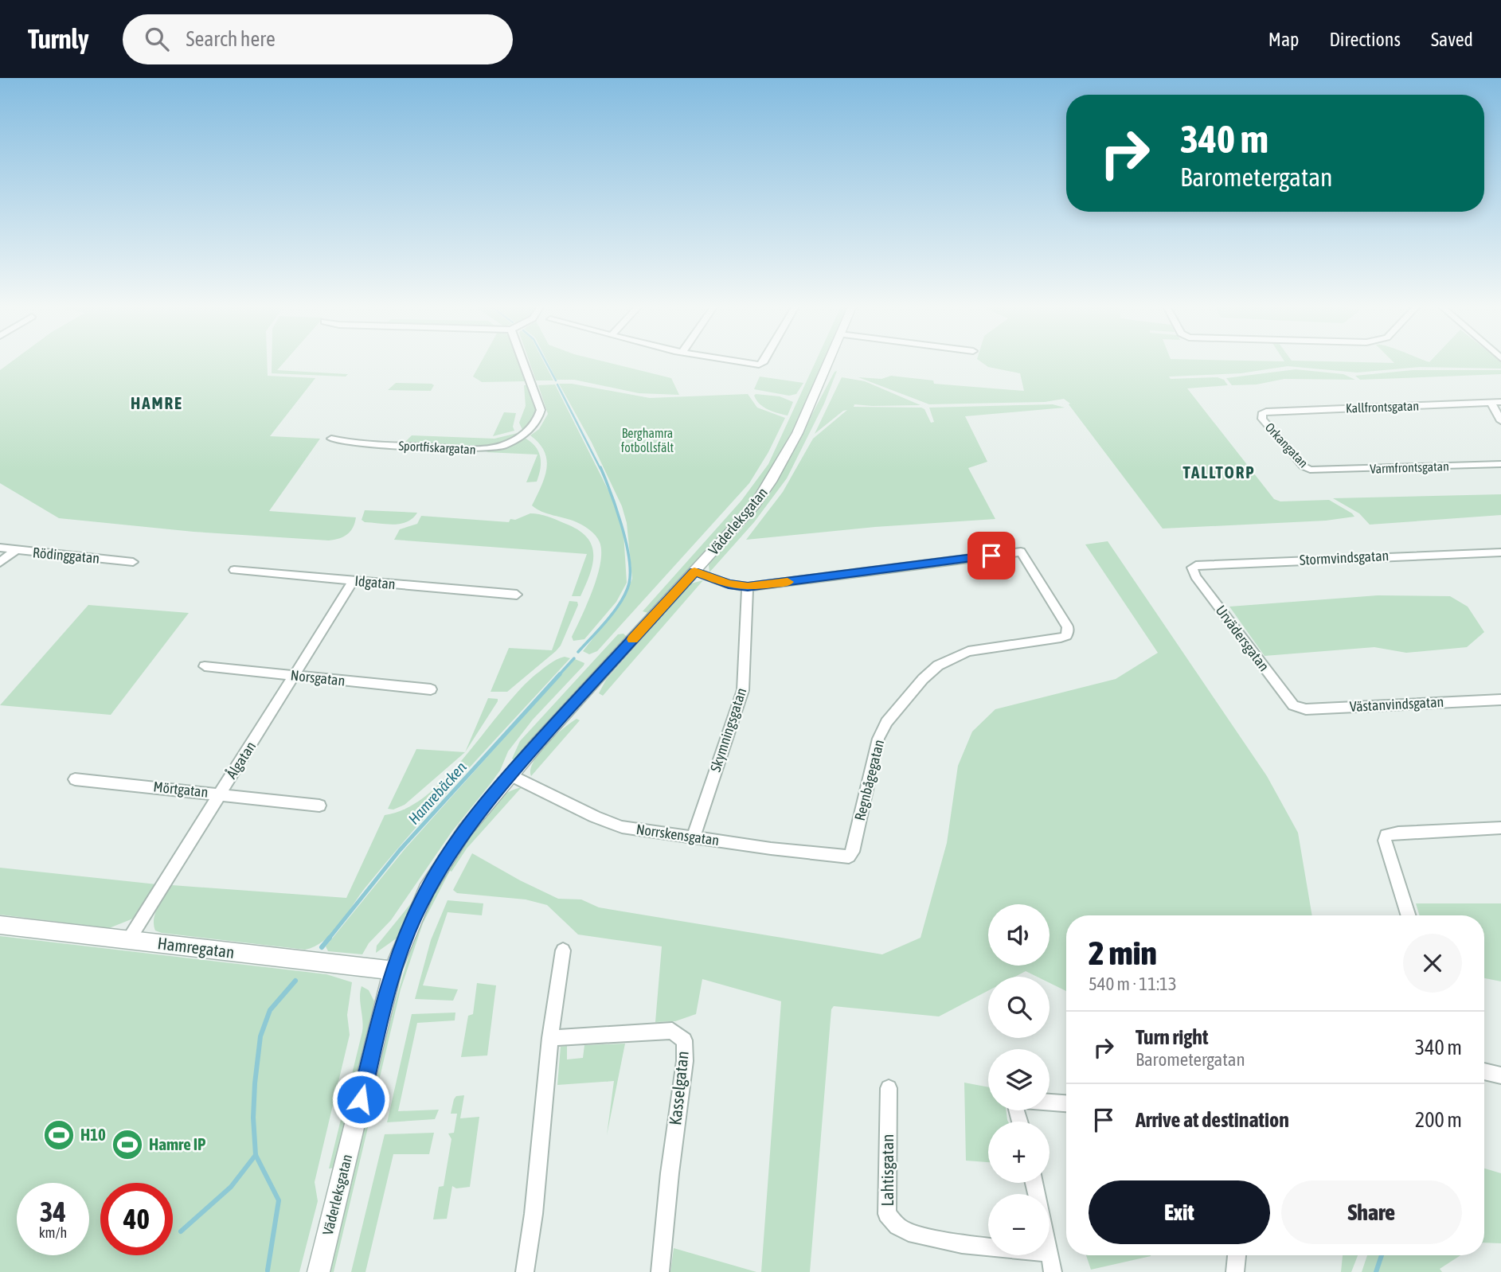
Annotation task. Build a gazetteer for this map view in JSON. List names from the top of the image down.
{
  "streets": {
    "street": [
      "Kallfrontsgatan",
      "Orkangatan",
      "Sportfiskargatan",
      "Varmfrontsgatan",
      "Väderleksgatan",
      "Rödinggatan",
      "Stormvindsgatan",
      "Idgatan",
      "Urvädersgatan",
      "Norsgatan",
      "Västanvindsgatan",
      "Skymningsgatan",
      "Ålgatan",
      "Regnbågegatan",
      "Mörtgatan",
      "Norrskensgatan",
      "Hamregatan",
      "Kasselgatan",
      "Lahtisgatan"
    ]
  },
  "crossings": [
    ["Kallfrontsgatan", "Orkangatan"],
    ["Orkangatan", "Varmfrontsgatan"],
    ["Väderleksgatan", "Norrskensgatan"],
    ["Väderleksgatan", "Hamregatan"],
    ["Stormvindsgatan", "Urvädersgatan"],
    ["Idgatan", "Ålgatan"],
    ["Urvädersgatan", "Västanvindsgatan"],
    ["Norsgatan", "Ålgatan"],
    ["Skymningsgatan", "Regnbågegatan"],
    ["Skymningsgatan", "Norrskensgatan"],
    ["Ålgatan", "Mörtgatan"],
    ["Ålgatan", "Hamregatan"],
    ["Regnbågegatan", "Norrskensgatan"]
  ],
  "districts": ["HAMRE", "TALLTORP"],
  "water": ["Hamrebäcken"],
  "parks": ["Berghamra fotbollsfält"],
  "places": {
    "sports": ["H10", "Hamre IP"]
  },
  "page": {
    "header": "Turnly",
    "search": "Search here",
    "nav": ["Map", "Directions", "Saved"],
    "turn": ["340 m", "Barometergatan"],
    "map_buttons": ["+", "−"],
    "heading": ["2 min", "540 m · 11:13"],
    "list": [
      {
        "name": "Turn right",
        "note": "Barometergatan",
        "value": "340 m"
      },
      {
        "name": "Arrive at destination",
        "value": "200 m"
      }
    ],
    "buttons": ["Exit", "Share"],
    "speed": "34 km/h",
    "limit": "40"
  }
}
